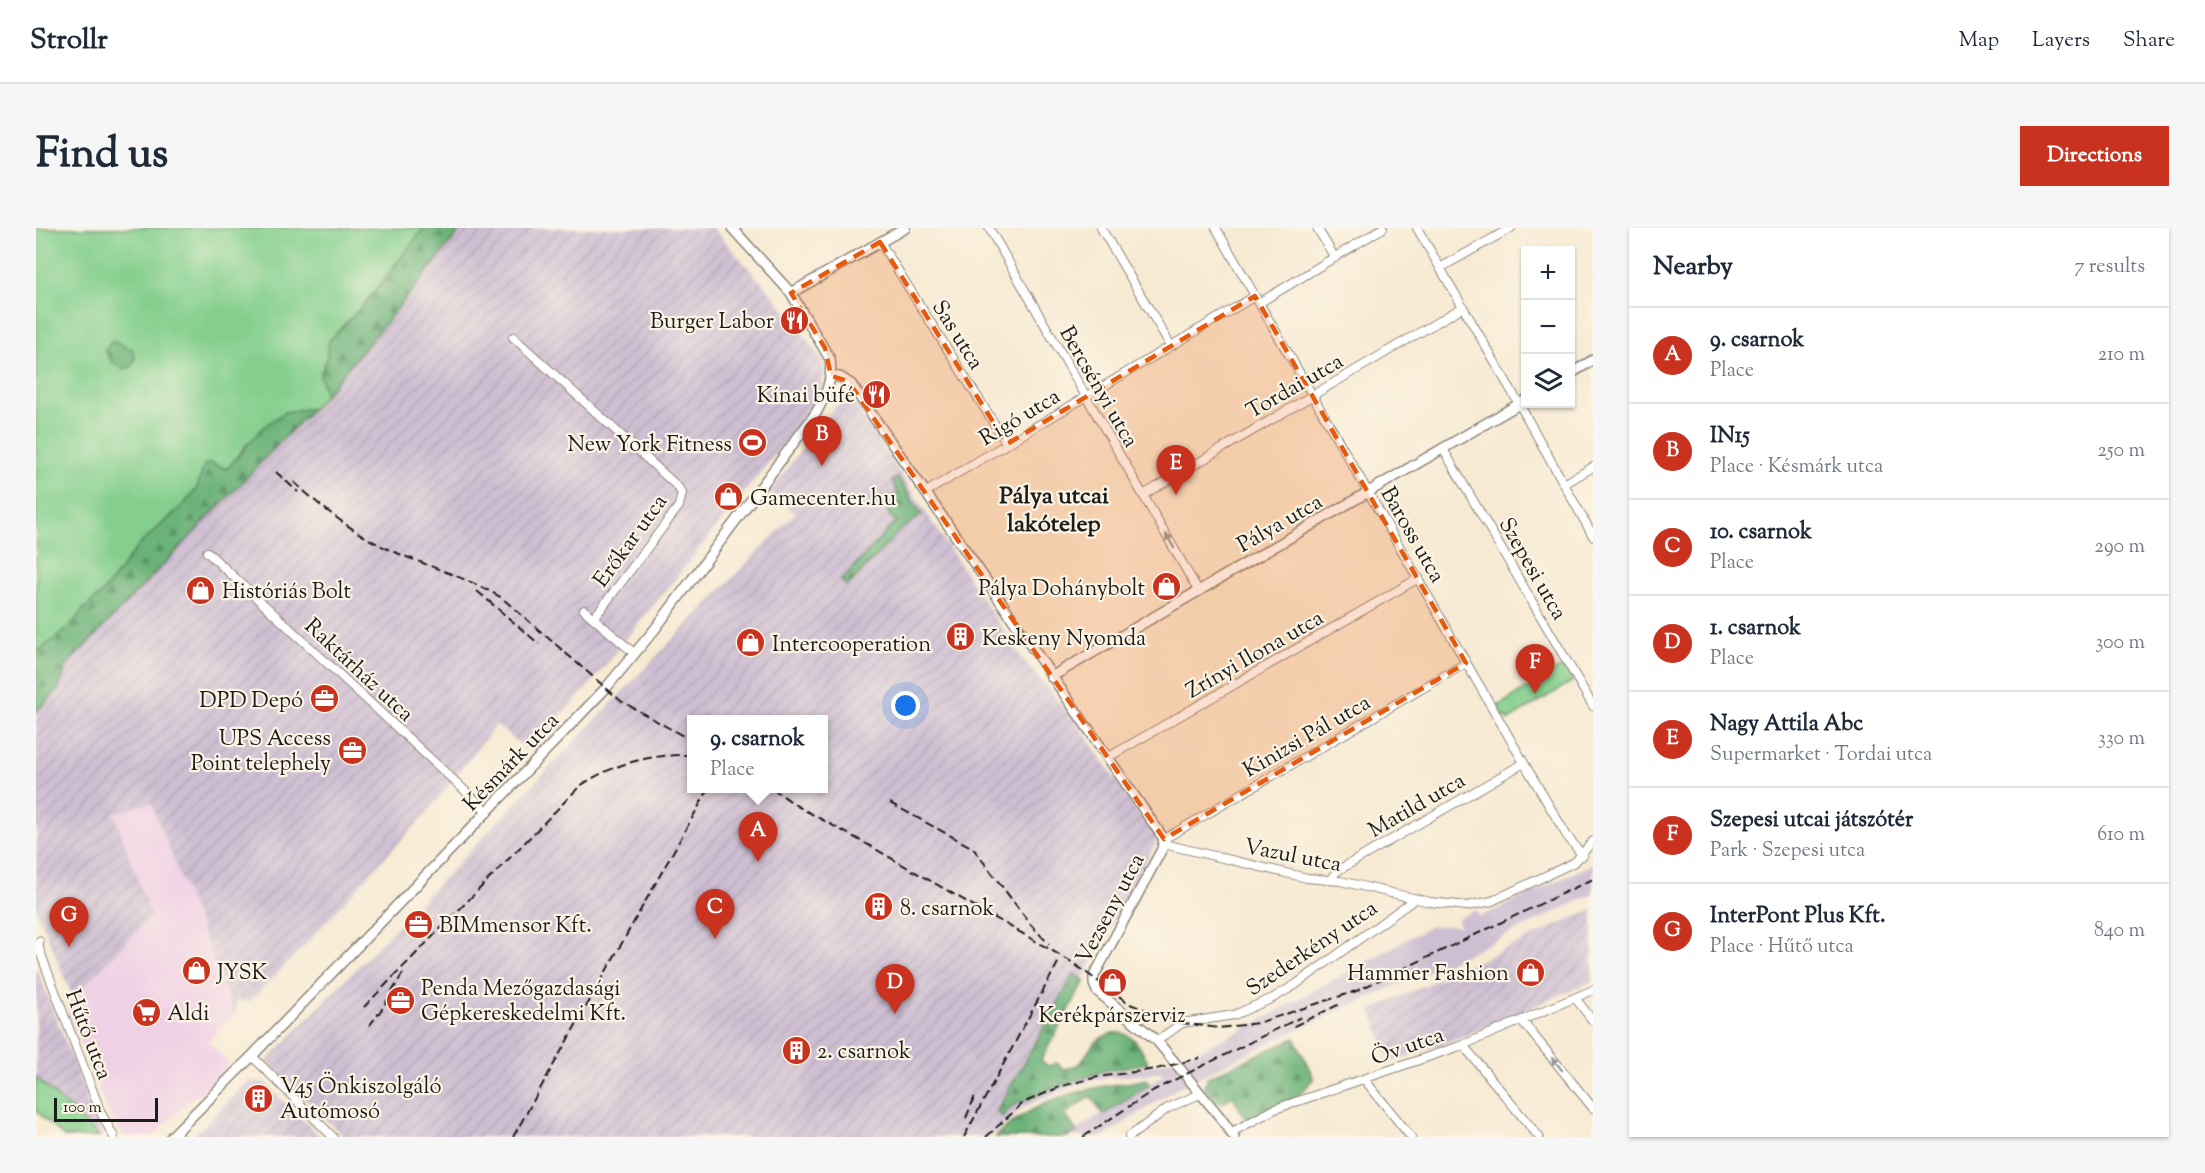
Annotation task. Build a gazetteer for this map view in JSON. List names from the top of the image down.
{
  "streets": {
    "street": [
      "Sas utca",
      "Tordai utca",
      "Bercsényi utca",
      "Rigó utca",
      "Pálya utca",
      "Baross utca",
      "Erőkar utca",
      "Szepesi utca",
      "Zrínyi Ilona utca",
      "Raktárház utca",
      "Kinizsi Pál utca",
      "Késmárk utca",
      "Matild utca",
      "Vazul utca",
      "Vezseny utca",
      "Szederkény utca",
      "Hűtő utca",
      "Öv utca"
    ]
  },
  "crossings": [
    ["Sas utca", "Rigó utca"],
    ["Tordai utca", "Bercsényi utca"],
    ["Tordai utca", "Baross utca"],
    ["Bercsényi utca", "Rigó utca"],
    ["Bercsényi utca", "Pálya utca"],
    ["Rigó utca", "Baross utca"],
    ["Pálya utca", "Baross utca"],
    ["Pálya utca", "Szepesi utca"],
    ["Baross utca", "Zrínyi Ilona utca"],
    ["Baross utca", "Kinizsi Pál utca"],
    ["Baross utca", "Matild utca"],
    ["Baross utca", "Vazul utca"],
    ["Raktárház utca", "Késmárk utca"],
    ["Kinizsi Pál utca", "Vazul utca"],
    ["Kinizsi Pál utca", "Vezseny utca"],
    ["Matild utca", "Vazul utca"],
    ["Vazul utca", "Vezseny utca"],
    ["Vazul utca", "Szederkény utca"],
    ["Vezseny utca", "Szederkény utca"]
  ],
  "districts": ["Pálya utcai lakótelep"],
  "places": {
    "restaurant": ["Burger Labor", "Kínai büfé"],
    "sports": ["New York Fitness"],
    "shop": [
      "Gamecenter.hu",
      "Pálya Dohánybolt",
      "Históriás Bolt",
      "Intercooperation",
      "JYSK",
      "Hammer Fashion",
      "Kerékpárszerviz"
    ],
    "building": [
      "Keskeny Nyomda",
      "8. csarnok",
      "2. csarnok",
      "V45 Önkiszolgáló Autómosó"
    ],
    "office": [
      "DPD Depó",
      "UPS Access Point telephely",
      "BIMmensor Kft.",
      "Penda Mezőgazdasági Gépkereskedelmi Kft."
    ],
    "supermarket": ["Aldi"]
  },
  "scale_bar": "100 m",
  "page": {
    "header": "Strollr",
    "nav": ["Map", "Layers", "Share"],
    "title": "Find us",
    "buttons": "Directions",
    "heading": ["Nearby", "7 results"],
    "map_buttons": ["+", "−"],
    "list": [
      {
        "mark": "A",
        "name": "9. csarnok",
        "note": "Place",
        "value": "210 m"
      },
      {
        "mark": "B",
        "name": "IN15",
        "note": "Place · Késmárk utca",
        "value": "250 m"
      },
      {
        "mark": "C",
        "name": "10. csarnok",
        "note": "Place",
        "value": "290 m"
      },
      {
        "mark": "D",
        "name": "1. csarnok",
        "note": "Place",
        "value": "300 m"
      },
      {
        "mark": "E",
        "name": "Nagy Attila Abc",
        "note": "Supermarket · Tordai utca",
        "value": "330 m"
      },
      {
        "mark": "F",
        "name": "Szepesi utcai játszótér",
        "note": "Park · Szepesi utca",
        "value": "610 m"
      },
      {
        "mark": "G",
        "name": "InterPont Plus Kft.",
        "note": "Place · Hűtő utca",
        "value": "840 m"
      }
    ],
    "pins": [
      "B",
      "E",
      "F",
      "A",
      "C",
      "G",
      "D"
    ],
    "popup": ["9. csarnok", "Place"],
    "scale": "100 m"
  }
}
